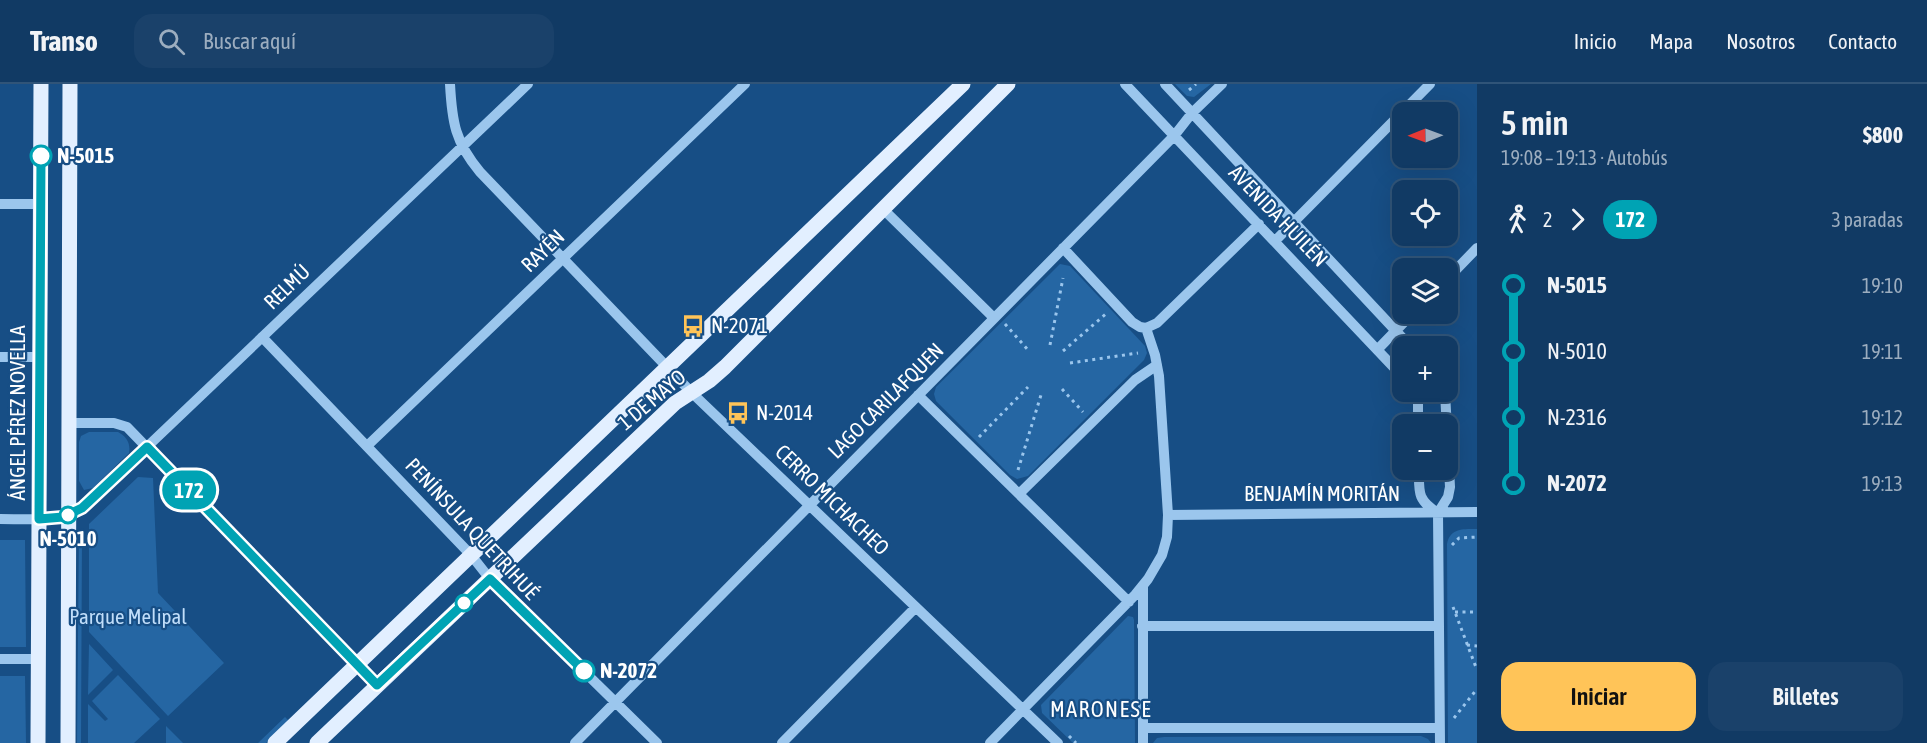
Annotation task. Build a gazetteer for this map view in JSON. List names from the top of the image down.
{
  "streets": {
    "main road": ["1 DE MAYO", "ÁNGEL PÉREZ NOVELLA"],
    "street": [
      "AVENIDA HUILÉN",
      "RAYÉN",
      "RELMÚ",
      "LAGO CARILAFQUEN",
      "BENJAMÍN MORITÁN",
      "CERRO MICHACHEO",
      "PENÍNSULA QUETRIHUÉ"
    ]
  },
  "crossings": [
    ["AVENIDA HUILÉN", "LAGO CARILAFQUEN"],
    ["RAYÉN", "CERRO MICHACHEO"],
    ["RAYÉN", "PENÍNSULA QUETRIHUÉ"],
    ["RELMÚ", "CERRO MICHACHEO"],
    ["RELMÚ", "PENÍNSULA QUETRIHUÉ"],
    ["1 DE MAYO", "CERRO MICHACHEO"],
    ["1 DE MAYO", "PENÍNSULA QUETRIHUÉ"],
    ["LAGO CARILAFQUEN", "CERRO MICHACHEO"],
    ["LAGO CARILAFQUEN", "PENÍNSULA QUETRIHUÉ"]
  ],
  "districts": ["MARONESE"],
  "parks": ["Parque Melipal"],
  "places": {
    "other": ["N-5015", "N-5010", "N-2072"],
    "bus stop": ["N-2071", "N-2014"]
  },
  "lines": ["bus line 172"],
  "north": "left",
  "page": {
    "header": "Transo",
    "search": "Buscar aquí",
    "nav": [
      "Inicio",
      "Mapa",
      "Nosotros",
      "Contacto"
    ],
    "on_map": "172",
    "heading": ["5 min", "19:08 – 19:13 · Autobús", "$800"],
    "map_buttons": ["+", "−"],
    "legs": ["2", "172", "3 paradas"],
    "list": [
      {
        "name": "N-5015",
        "value": "19:10"
      },
      {
        "name": "N-5010",
        "value": "19:11"
      },
      {
        "name": "N-2316",
        "value": "19:12"
      },
      {
        "name": "N-2072",
        "value": "19:13"
      }
    ],
    "buttons": ["Iniciar", "Billetes"]
  }
}
